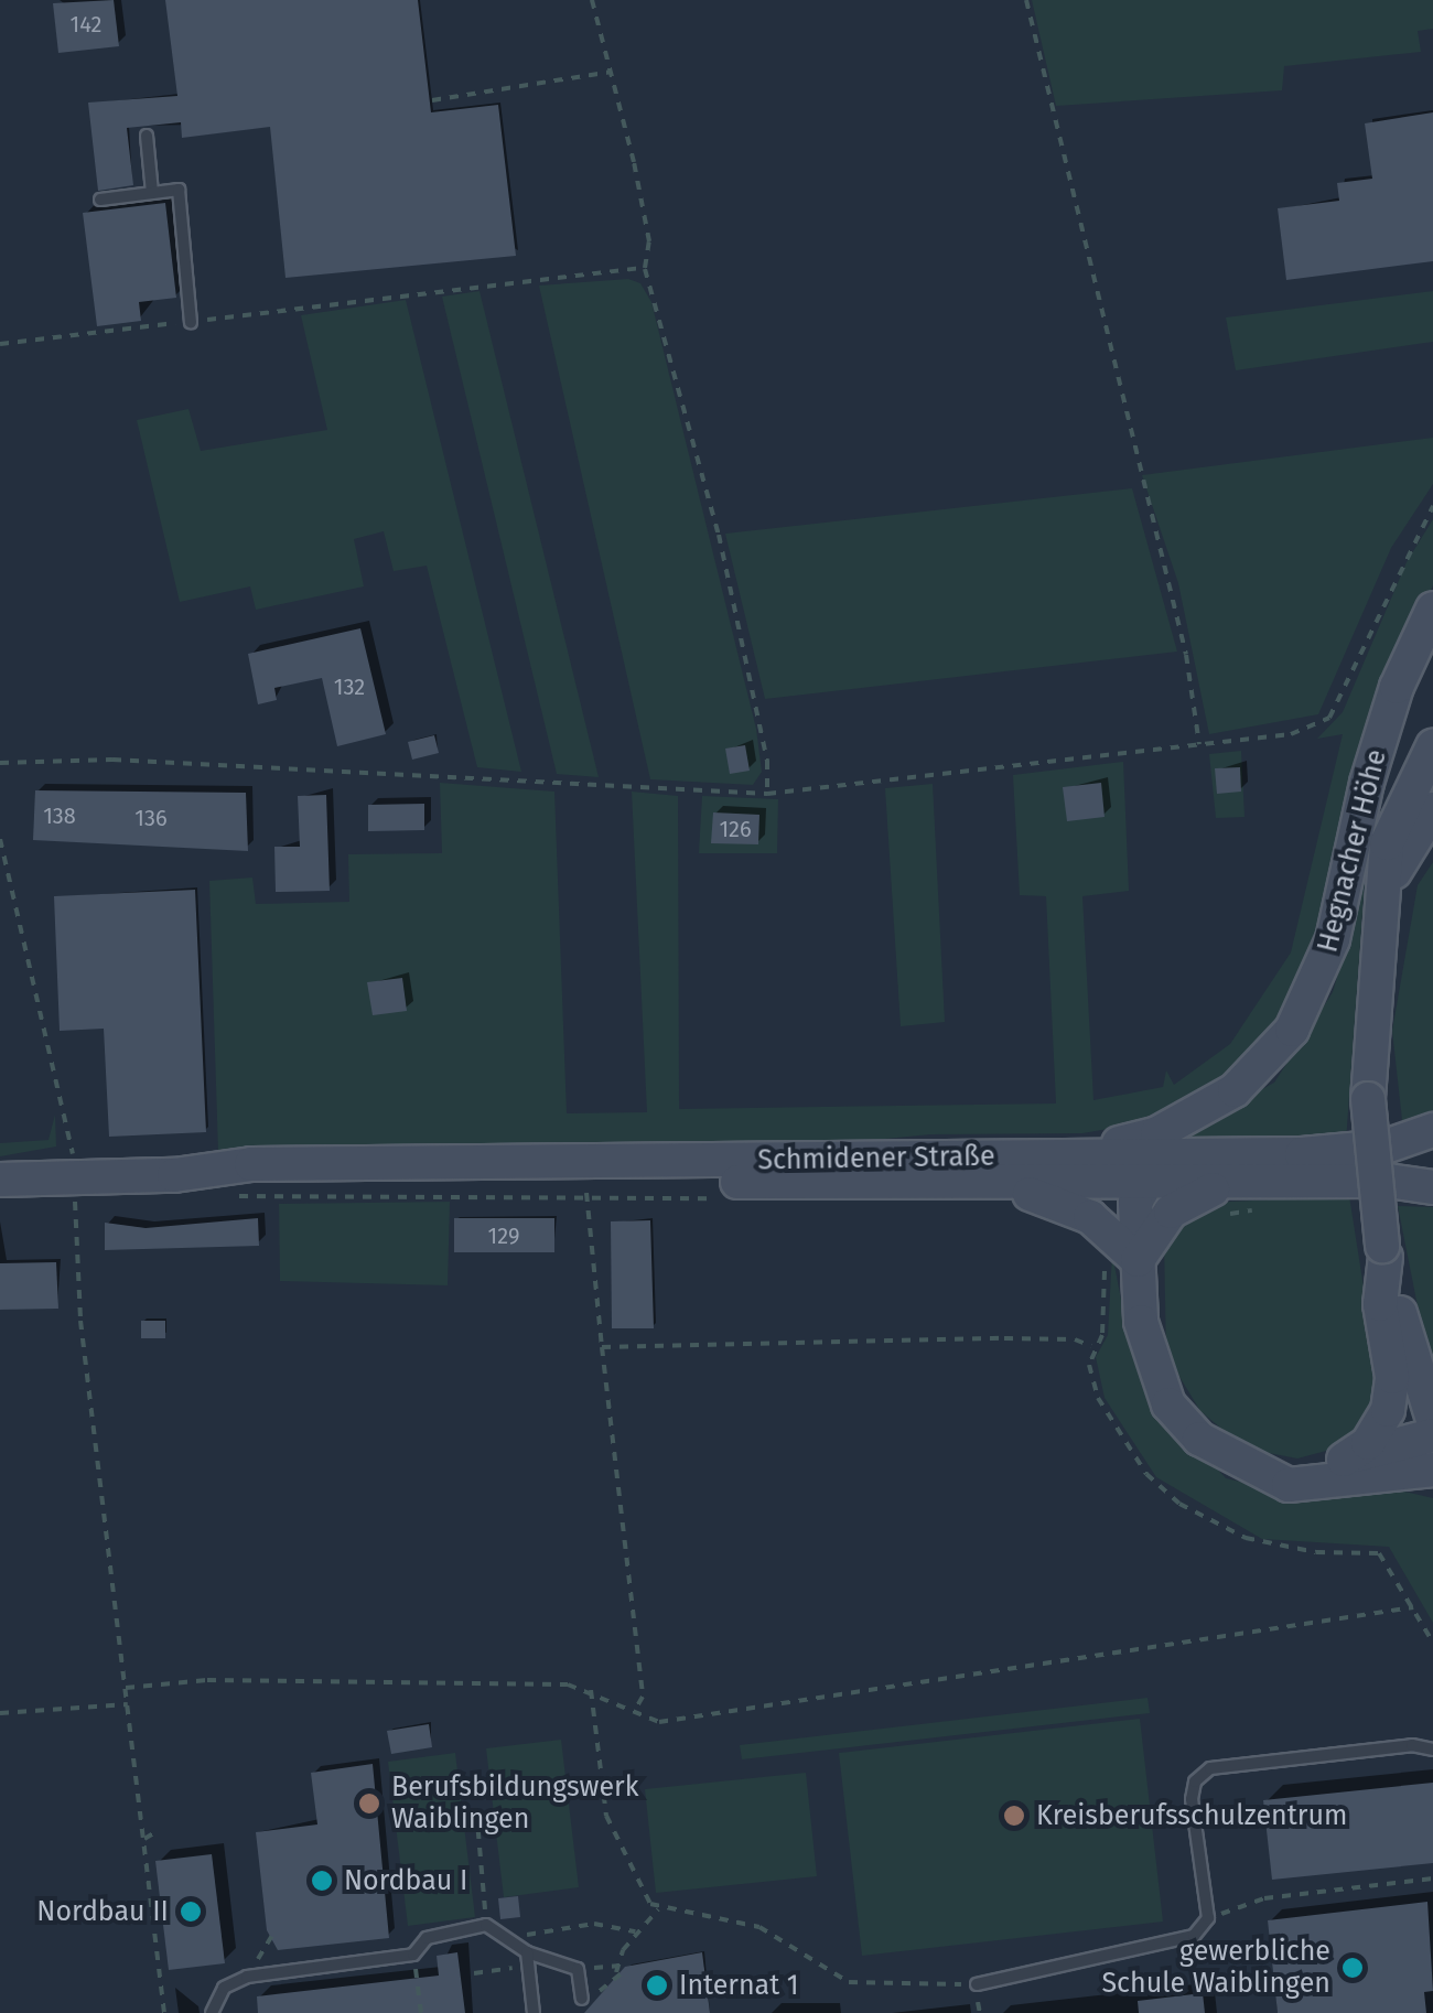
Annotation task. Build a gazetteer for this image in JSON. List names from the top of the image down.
{
  "streets": {
    "main road": ["Hegnacher Höhe", "Schmidener Straße"]
  },
  "crossings": [
    ["Hegnacher Höhe", "Schmidener Straße"]
  ],
  "places": [
    "Berufsbildungswerk Waiblingen",
    "Kreisberufsschulzentrum",
    "Nordbau I",
    "Nordbau II",
    "gewerbliche Schule Waiblingen",
    "Internat 1"
  ],
  "house_numbers": [
    "142",
    "132",
    "138",
    "136",
    "126",
    "129"
  ]
}
